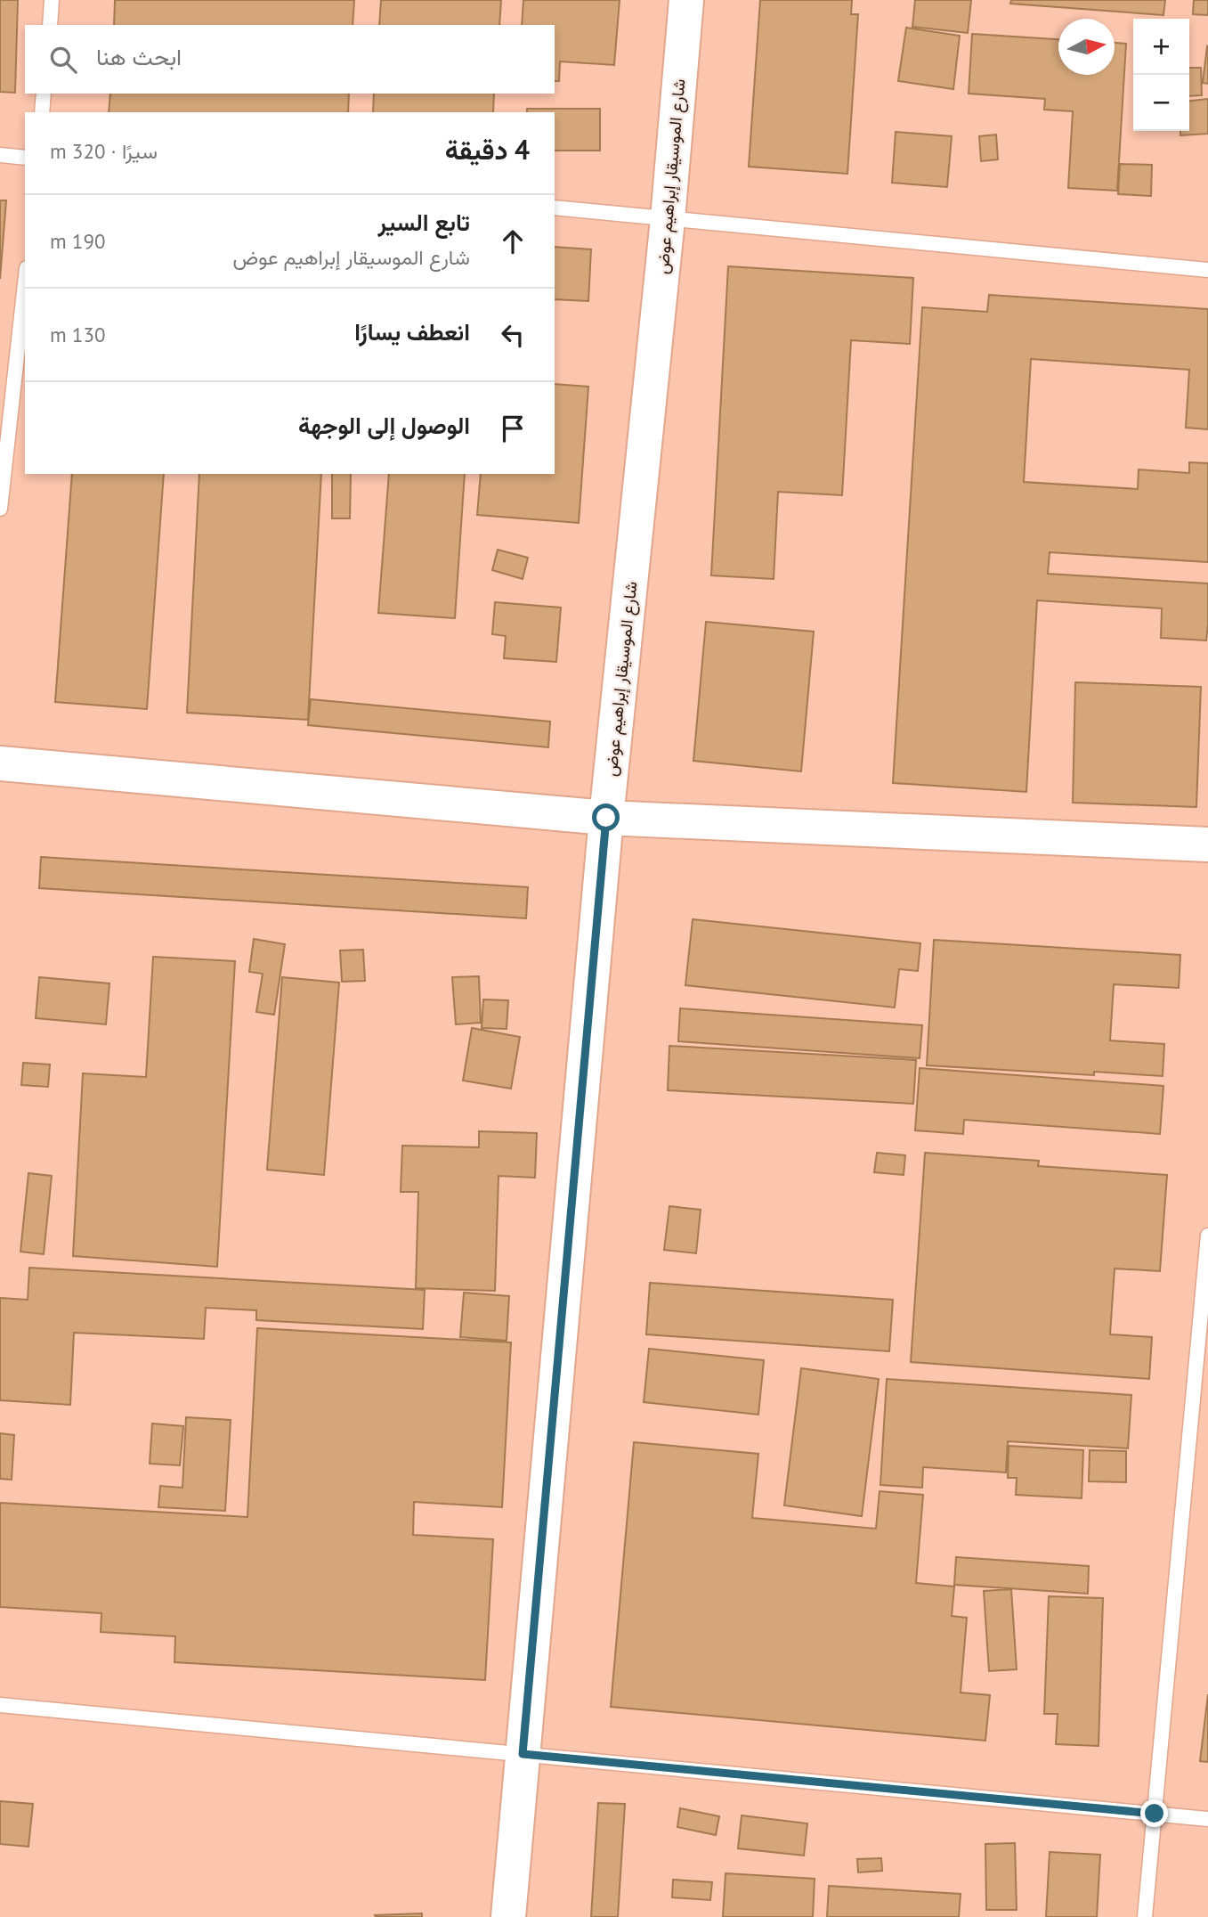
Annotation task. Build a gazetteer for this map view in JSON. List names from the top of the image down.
{
  "streets": {
    "street": ["شارع الموسيقار إبراهيم عوض"]
  },
  "north": "right",
  "page": {
    "map_buttons": ["+", "−"],
    "search": "ابحث هنا",
    "heading": ["4 دقيقة", "سيرًا · 320 m"],
    "list": [
      ["تابع السير", "شارع الموسيقار إبراهيم عوض", "190 m"],
      ["انعطف يسارًا", "130 m"],
      "الوصول إلى الوجهة"
    ]
  }
}
